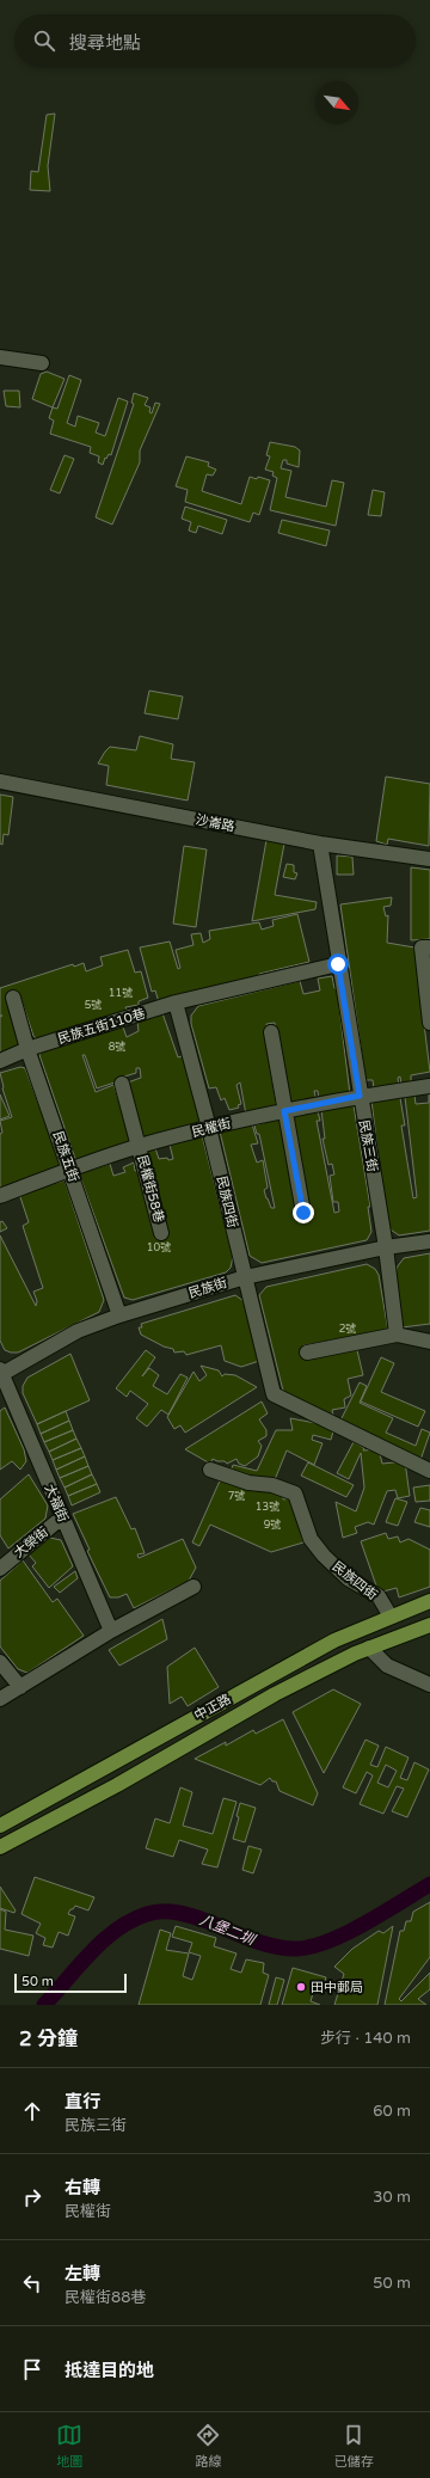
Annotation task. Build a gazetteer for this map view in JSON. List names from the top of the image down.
{
  "streets": {
    "main road": ["中正路"],
    "street": [
      "沙崙路",
      "民族五街110巷",
      "民權街",
      "民族三街",
      "民族五街",
      "民權街58巷",
      "民族四街",
      "民族街",
      "大福街",
      "大榮街"
    ]
  },
  "crossings": [
    ["沙崙路", "民族三街"],
    ["民族五街110巷", "民族五街"],
    ["民族五街110巷", "民族四街"],
    ["民權街", "民族三街"],
    ["民權街", "民族五街"],
    ["民權街", "民權街58巷"],
    ["民權街", "民族四街"],
    ["民族三街", "民族街"],
    ["民族五街", "民族街"],
    ["民族四街", "民族街"],
    ["民族四街", "中正路"],
    ["民族街", "大福街"],
    ["大福街", "大榮街"]
  ],
  "water": ["八堡二圳"],
  "places": ["田中郵局"],
  "house_numbers": [
    "11號",
    "5號",
    "8號",
    "10號",
    "2號",
    "7號",
    "13號",
    "9號"
  ],
  "scale_bar": "50 m",
  "north": "bottom right",
  "page": {
    "search": "搜尋地點",
    "scale": "50 m",
    "heading": ["2 分鐘", "步行 · 140 m"],
    "list": [
      ["直行", "民族三街", "60 m"],
      ["右轉", "民權街", "30 m"],
      ["左轉", "民權街88巷", "50 m"],
      "抵達目的地"
    ],
    "nav": ["地圖", "路線", "已儲存"]
  }
}
